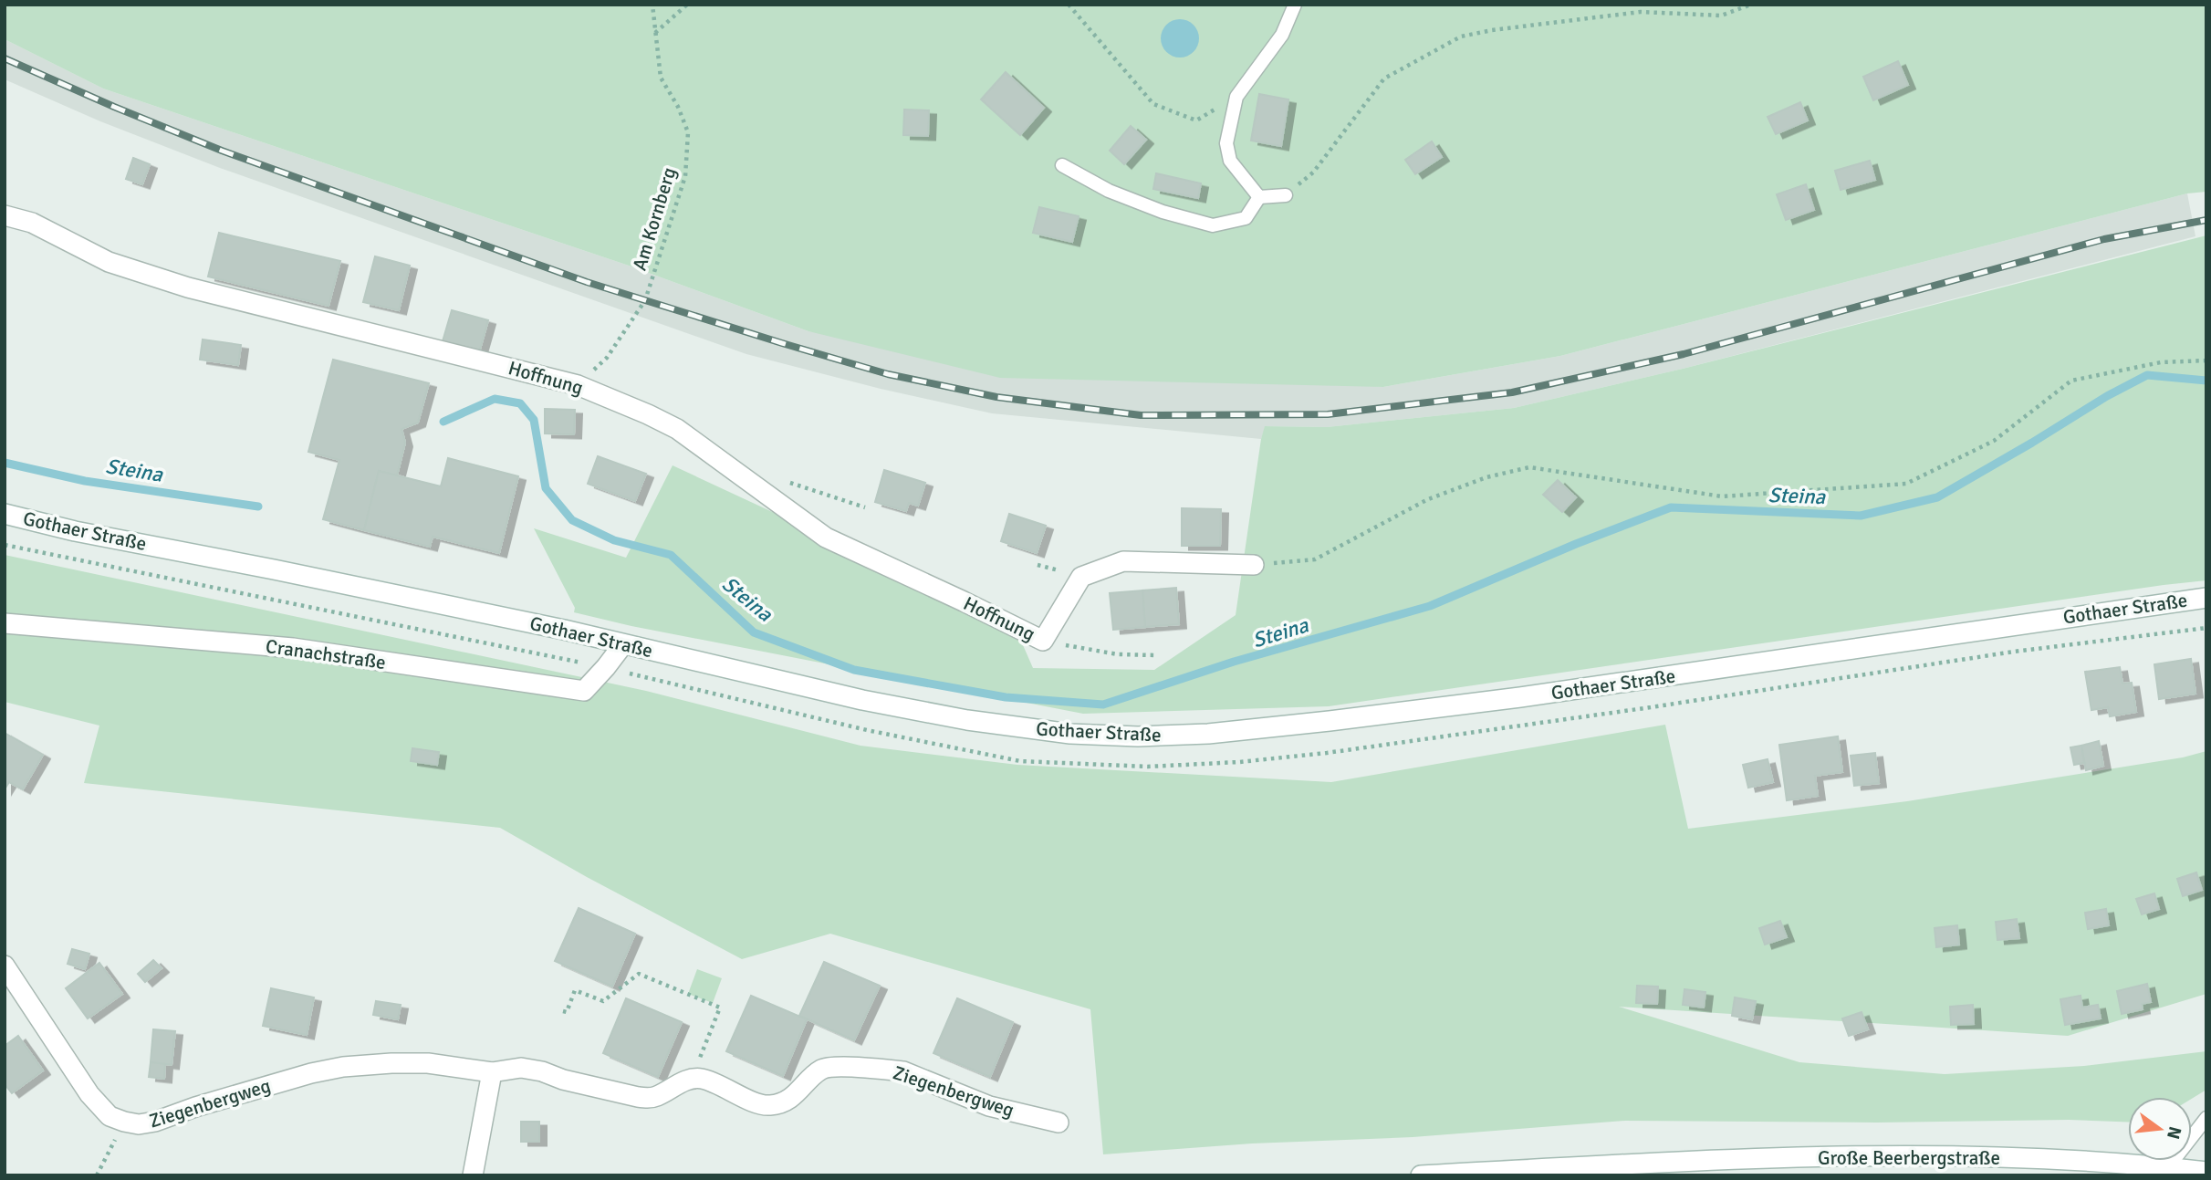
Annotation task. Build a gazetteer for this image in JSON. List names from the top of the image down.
{
  "streets": {
    "street": [
      "Hoffnung",
      "Gothaer Straße",
      "Cranachstraße",
      "Ziegenbergweg",
      "Große Beerbergstraße"
    ],
    "path": ["Am Kornberg"]
  },
  "crossings": [
    ["Am Kornberg", "Hoffnung"],
    ["Gothaer Straße", "Cranachstraße"]
  ],
  "water": ["Steina"],
  "north": "right"
}
